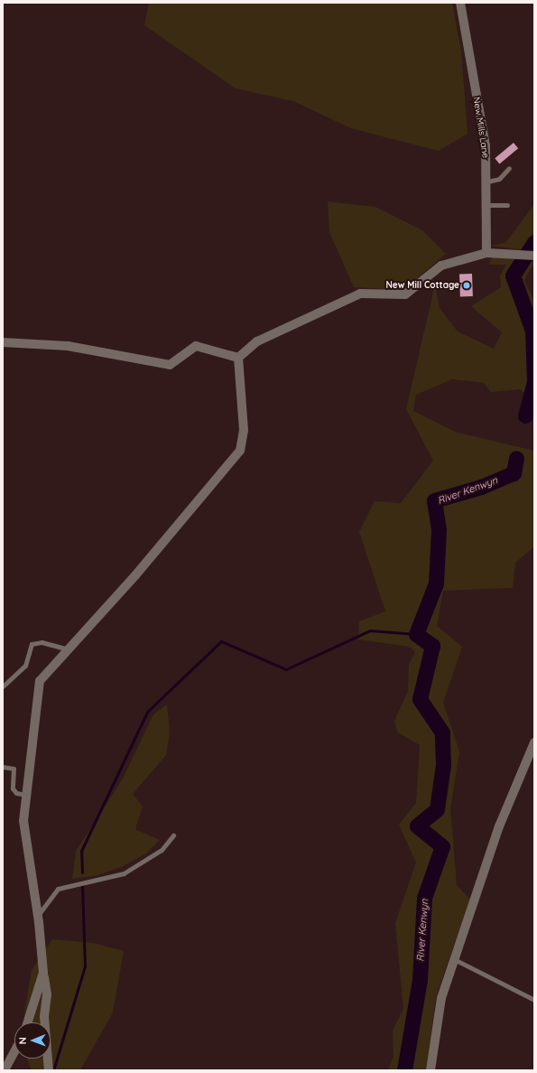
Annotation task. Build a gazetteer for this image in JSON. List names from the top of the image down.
{
  "streets": {
    "street": ["New Mills Lane"]
  },
  "water": ["River Kenwyn"],
  "places": ["New Mill Cottage"],
  "north": "left"
}
